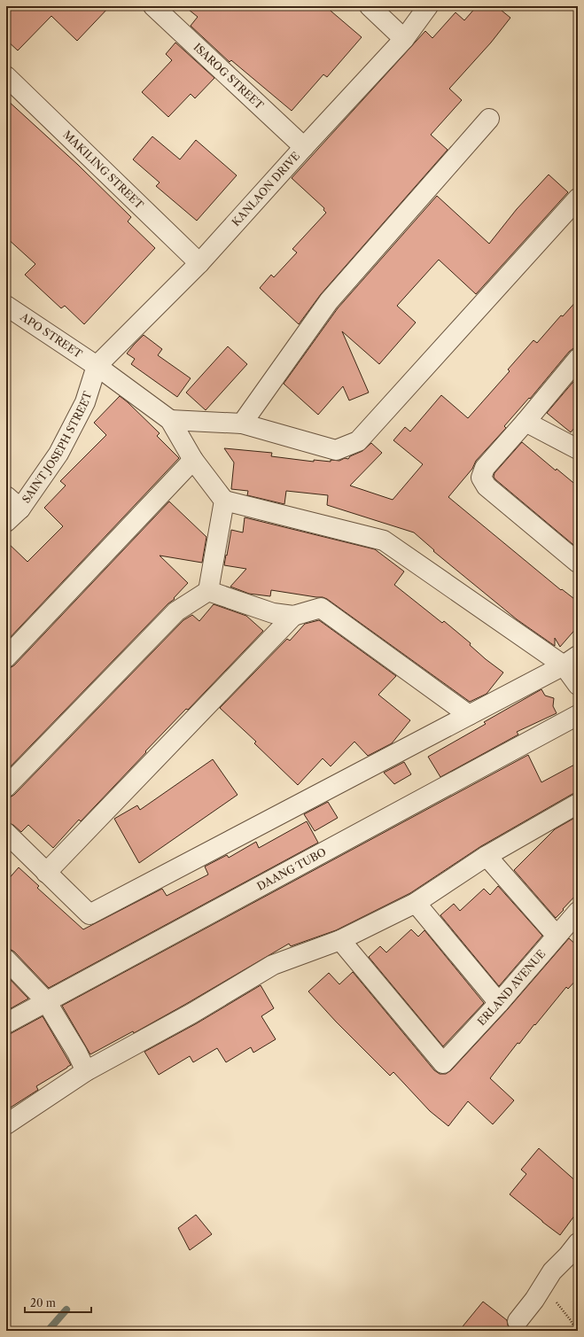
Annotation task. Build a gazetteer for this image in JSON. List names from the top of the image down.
{
  "streets": {
    "street": [
      "ISAROG STREET",
      "MAKILING STREET",
      "KANLAON DRIVE",
      "APO STREET",
      "SAINT JOSEPH STREET",
      "DAANG TUBO",
      "ERLAND AVENUE"
    ]
  },
  "crossings": [
    ["ISAROG STREET", "KANLAON DRIVE"],
    ["MAKILING STREET", "KANLAON DRIVE"],
    ["KANLAON DRIVE", "APO STREET"],
    ["KANLAON DRIVE", "SAINT JOSEPH STREET"],
    ["APO STREET", "SAINT JOSEPH STREET"]
  ],
  "scale_bar": "20 m"
}
